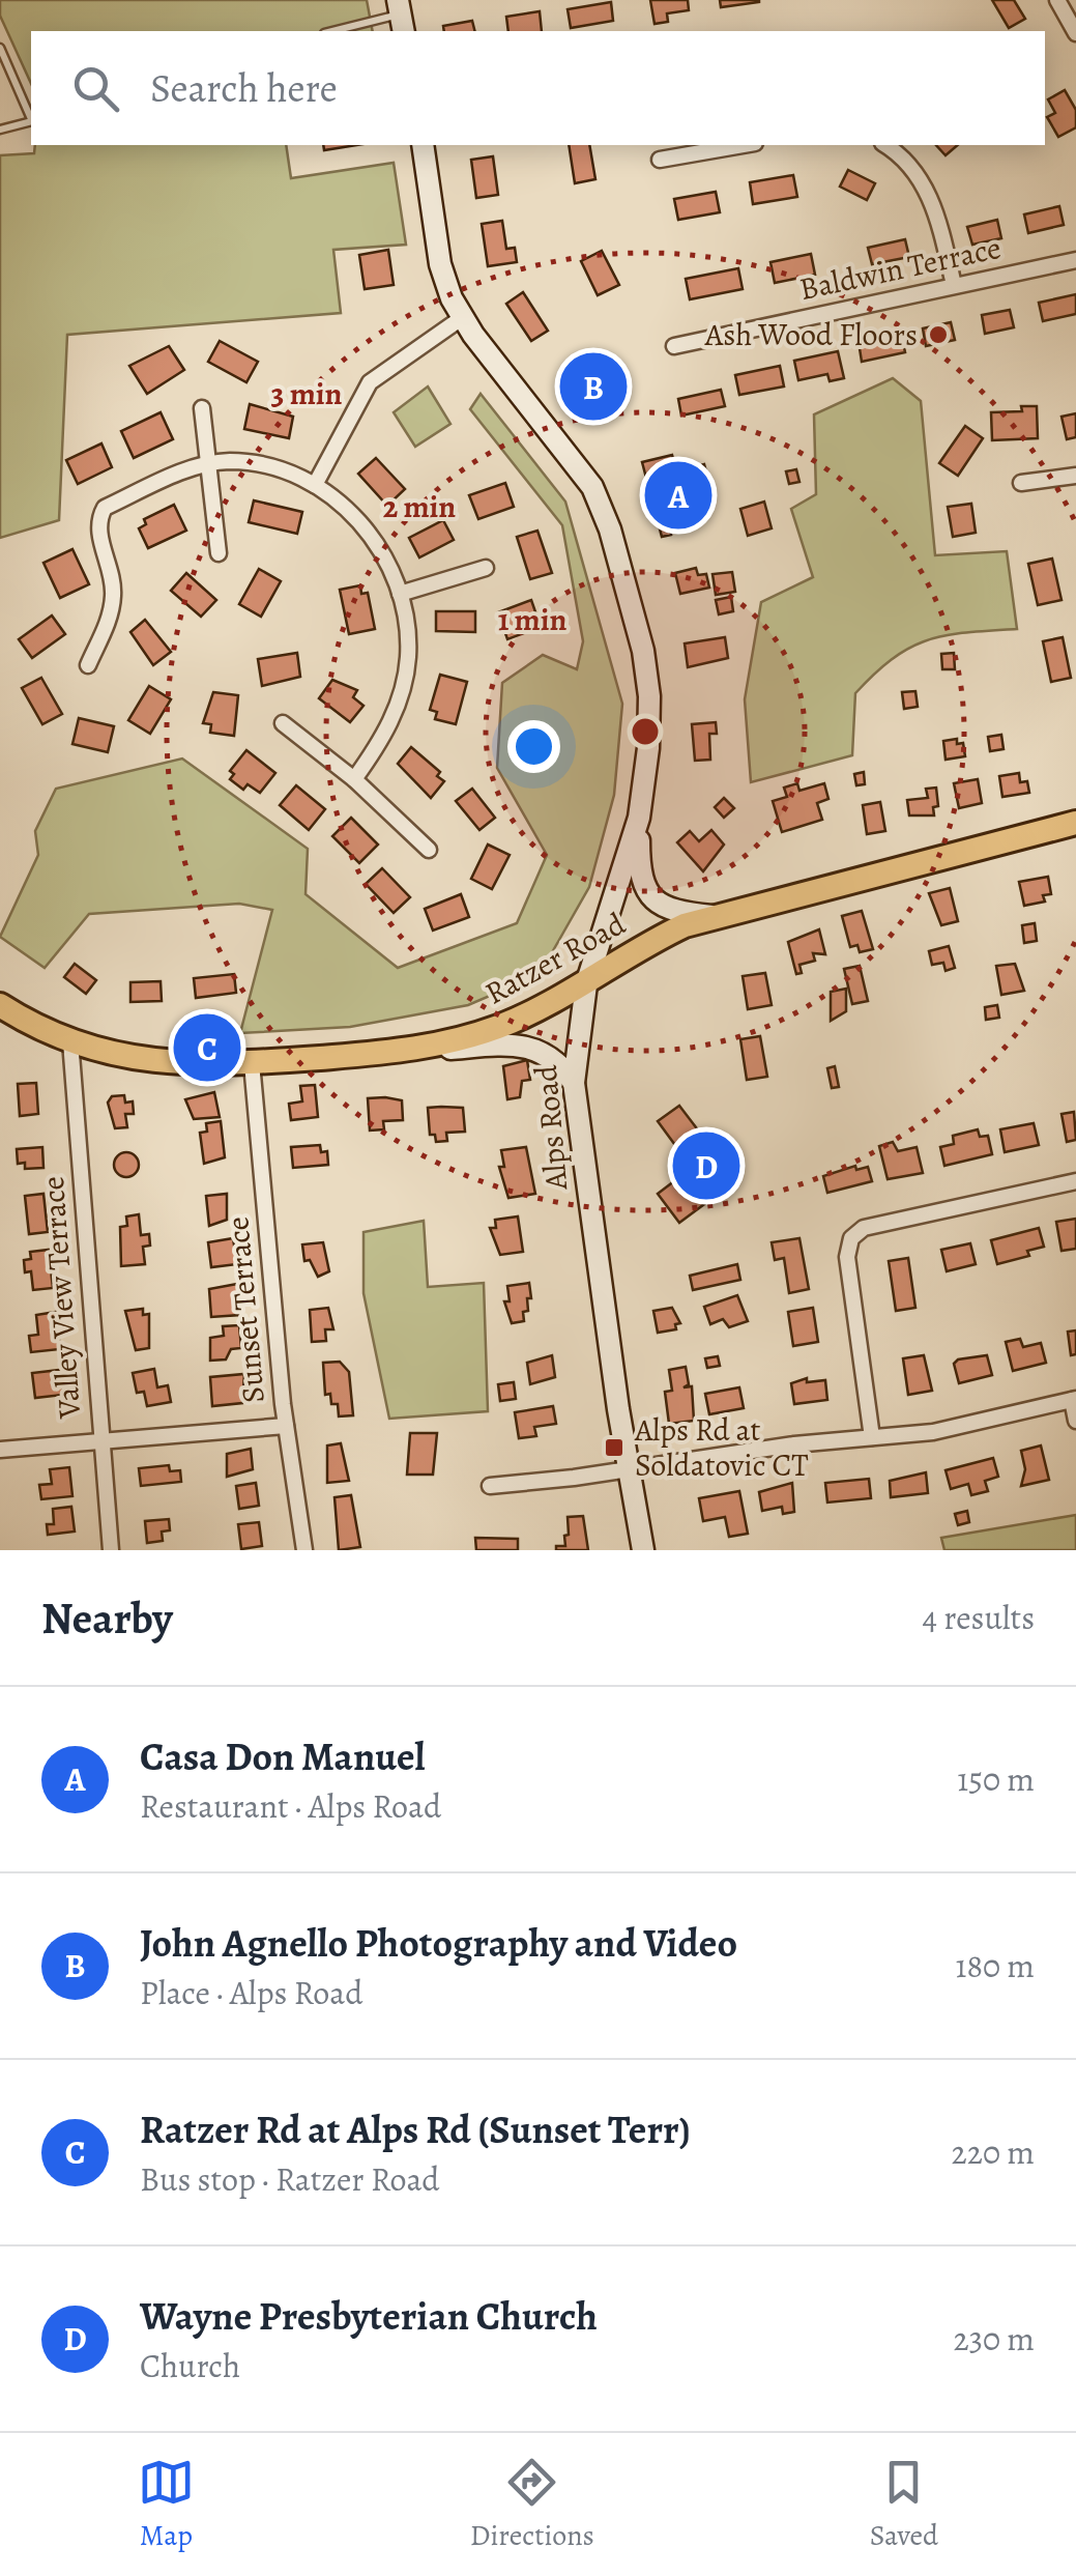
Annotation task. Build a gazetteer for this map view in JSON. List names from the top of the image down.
{
  "streets": {
    "main road": ["Ratzer Road", "Alps Road"],
    "street": ["Baldwin Terrace", "Valley View Terrace", "Sunset Terrace"]
  },
  "crossings": [
    ["Ratzer Road", "Alps Road"],
    ["Ratzer Road", "Valley View Terrace"],
    ["Ratzer Road", "Sunset Terrace"]
  ],
  "places": {
    "other": ["Ash Wood Floors"],
    "transit": ["Alps Rd at Soldatovic CT"]
  },
  "page": {
    "search": "Search here",
    "pins": [
      "B",
      "A",
      "C",
      "D"
    ],
    "heading": ["Nearby", "4 results"],
    "list": [
      {
        "mark": "A",
        "name": "Casa Don Manuel",
        "note": "Restaurant · Alps Road",
        "value": "150 m"
      },
      {
        "mark": "B",
        "name": "John Agnello Photography and Video",
        "note": "Place · Alps Road",
        "value": "180 m"
      },
      {
        "mark": "C",
        "name": "Ratzer Rd at Alps Rd (Sunset Terr)",
        "note": "Bus stop · Ratzer Road",
        "value": "220 m"
      },
      {
        "mark": "D",
        "name": "Wayne Presbyterian Church",
        "note": "Church",
        "value": "230 m"
      }
    ],
    "nav": ["Map", "Directions", "Saved"]
  },
  "rings": ["3 min", "2 min", "1 min"]
}
